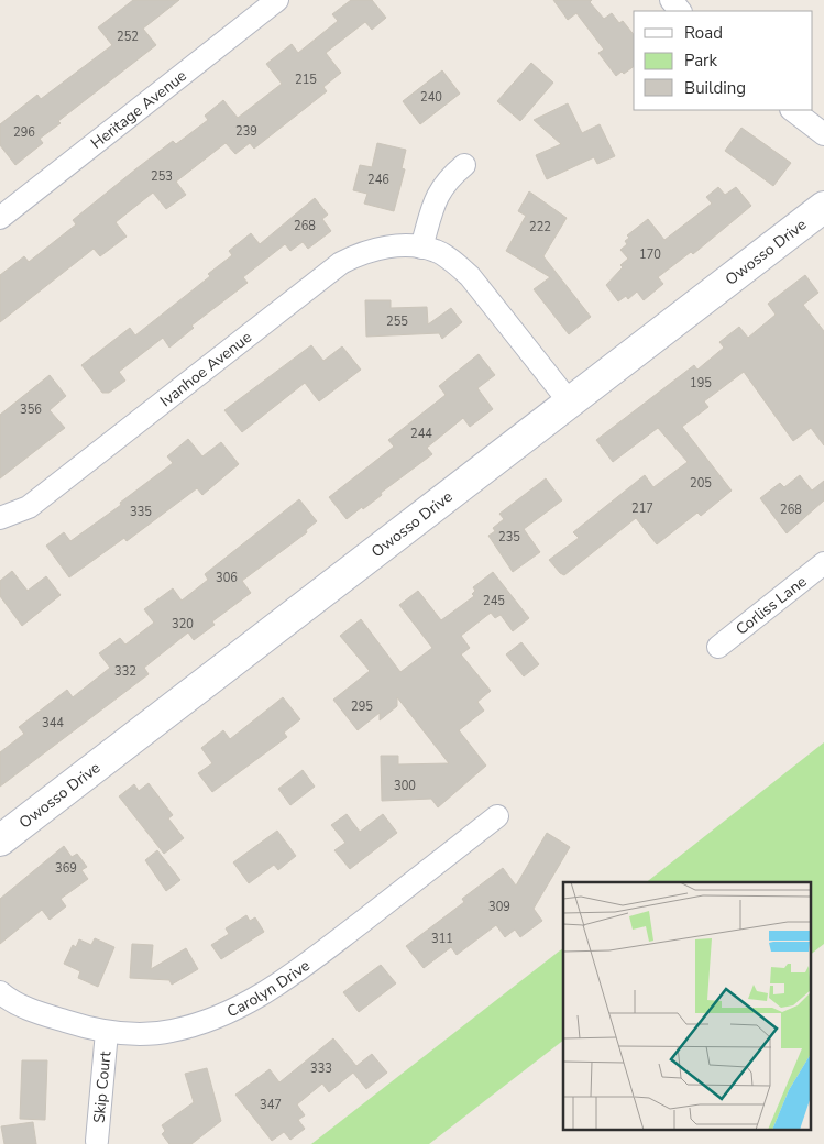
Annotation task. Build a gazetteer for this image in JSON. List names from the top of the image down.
{
  "streets": {
    "street": [
      "Heritage Avenue",
      "Owosso Drive",
      "Ivanhoe Avenue",
      "Corliss Lane",
      "Carolyn Drive",
      "Skip Court"
    ]
  },
  "crossings": [
    ["Owosso Drive", "Ivanhoe Avenue"],
    ["Carolyn Drive", "Skip Court"]
  ],
  "house_numbers": [
    "252",
    "215",
    "240",
    "239",
    "296",
    "253",
    "246",
    "268",
    "222",
    "170",
    "255",
    "195",
    "356",
    "244",
    "205",
    "217",
    "268",
    "335",
    "235",
    "306",
    "245",
    "320",
    "332",
    "295",
    "344",
    "300",
    "369",
    "309",
    "311",
    "333",
    "347"
  ],
  "legend": ["Road", "Park", "Building"]
}
